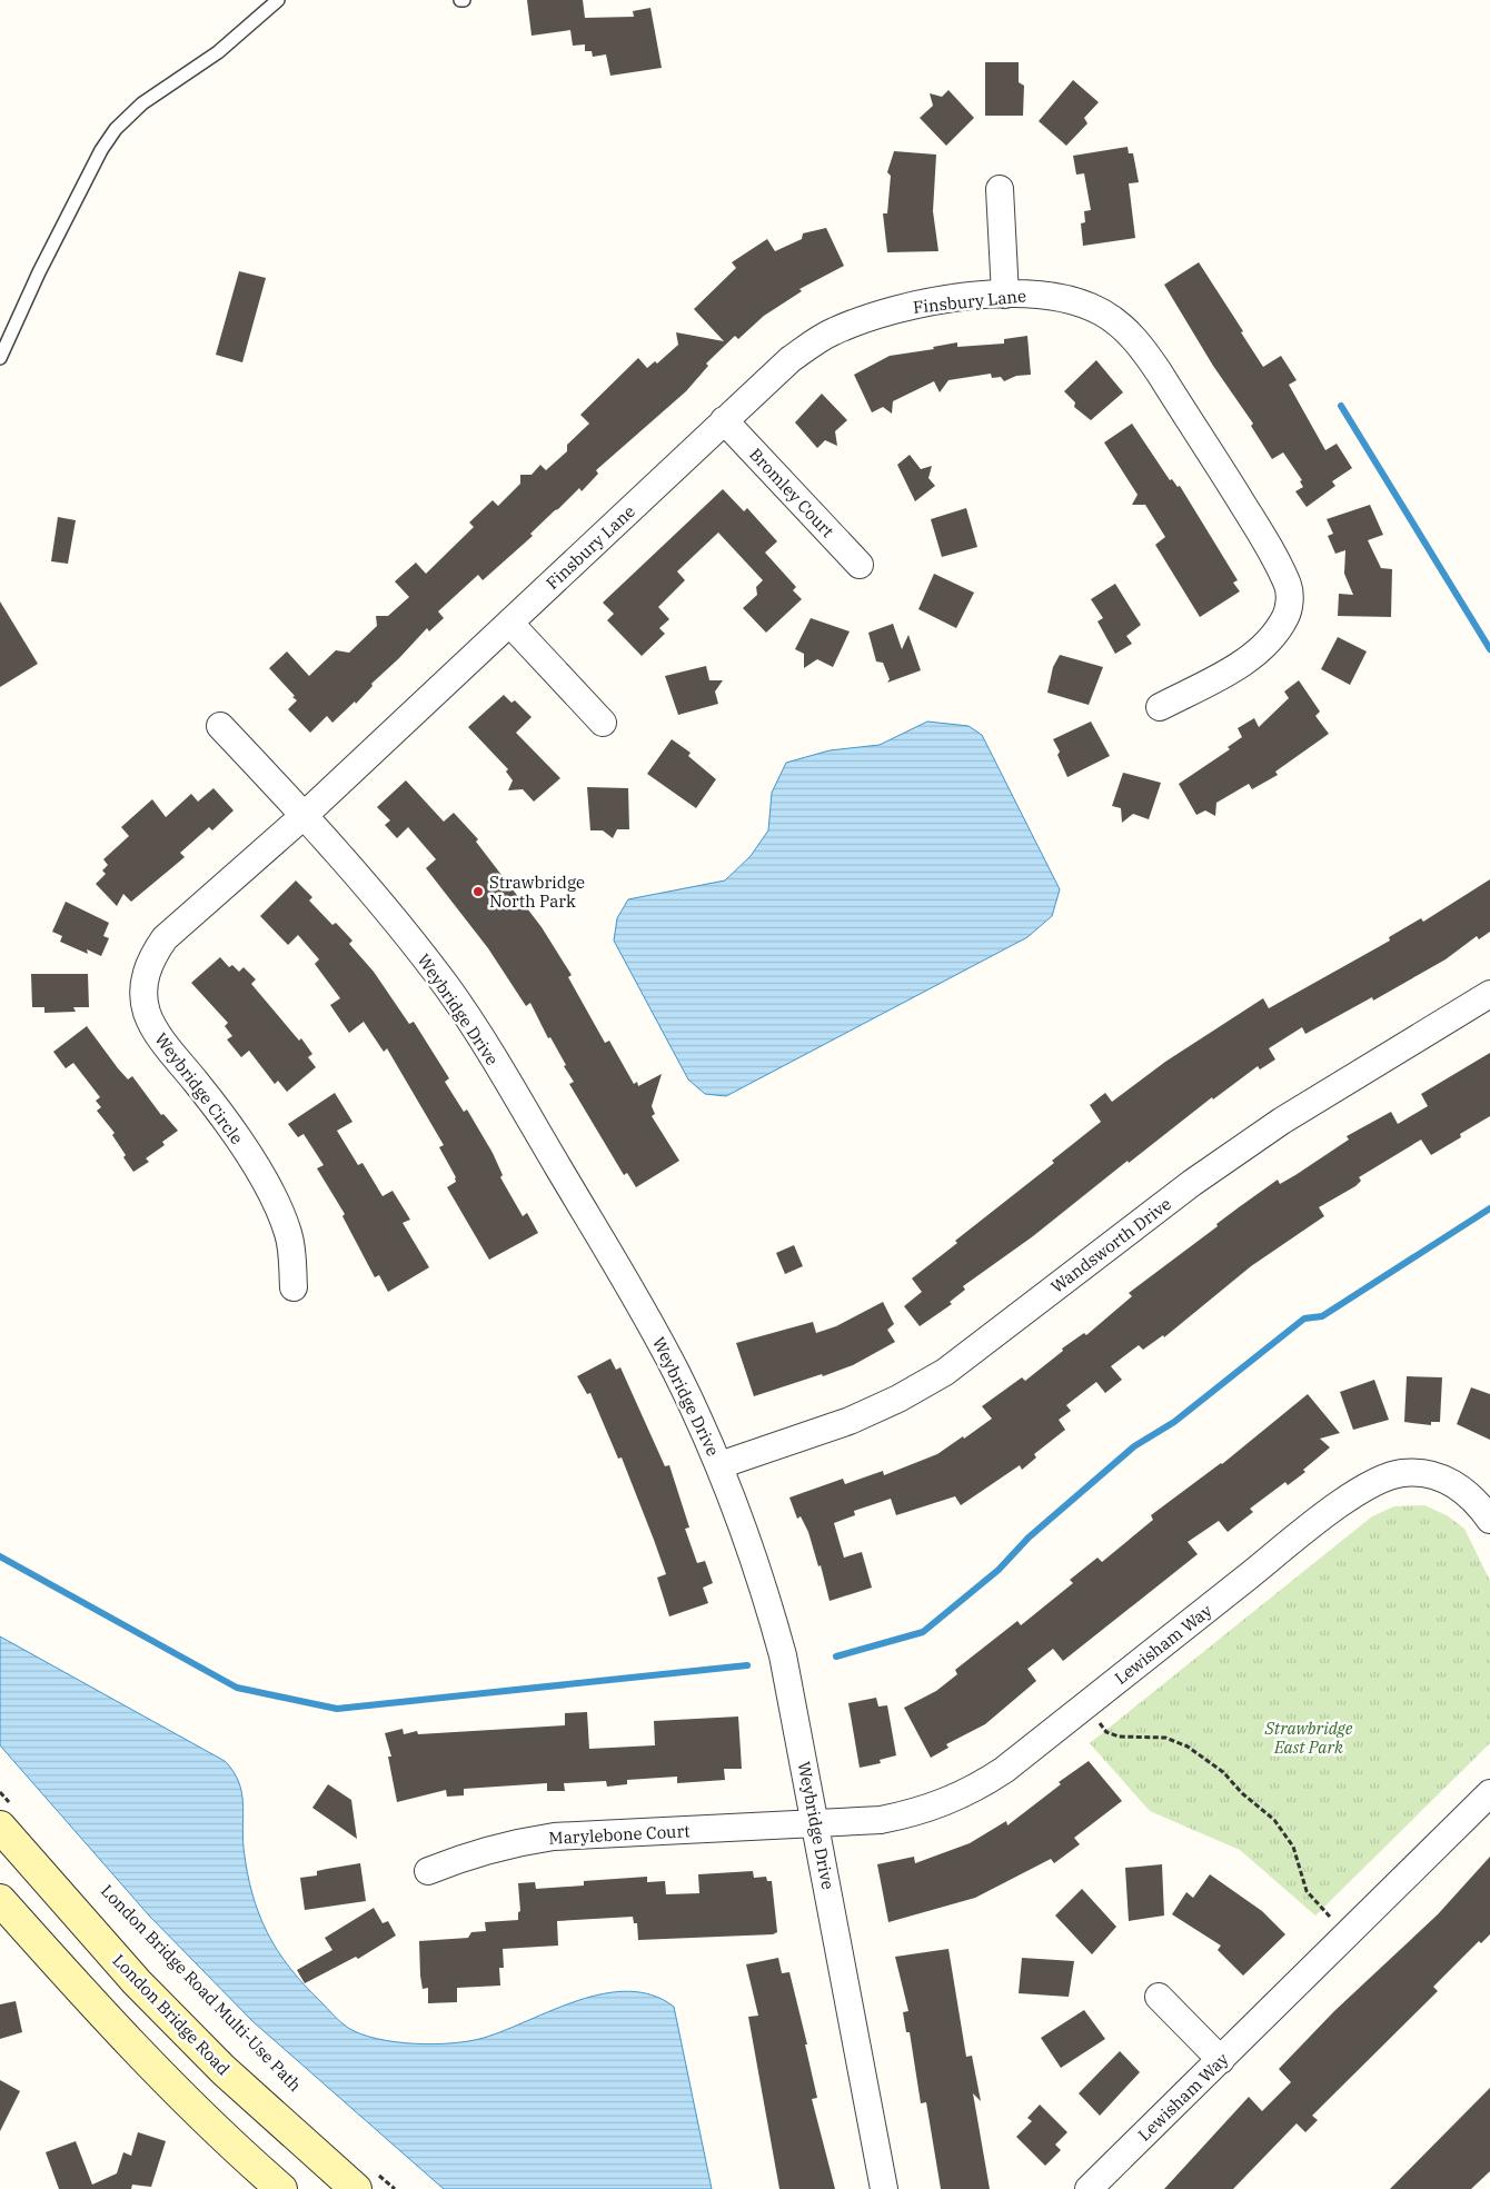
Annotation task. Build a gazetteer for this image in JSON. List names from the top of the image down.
{
  "streets": {
    "main road": ["London Bridge Road"],
    "street": [
      "Finsbury Lane",
      "Bromley Court",
      "Weybridge Drive",
      "Weybridge Circle",
      "Wandsworth Drive",
      "Lewisham Way",
      "Marylebone Court"
    ]
  },
  "crossings": [
    ["Finsbury Lane", "Bromley Court"],
    ["Finsbury Lane", "Weybridge Drive"],
    ["Finsbury Lane", "Weybridge Circle"],
    ["Weybridge Drive", "Weybridge Circle"],
    ["Weybridge Drive", "Wandsworth Drive"],
    ["Weybridge Drive", "Lewisham Way"],
    ["Weybridge Drive", "Marylebone Court"],
    ["Lewisham Way", "Marylebone Court"]
  ],
  "parks": ["Strawbridge East Park"],
  "places": ["Strawbridge North Park"]
}
